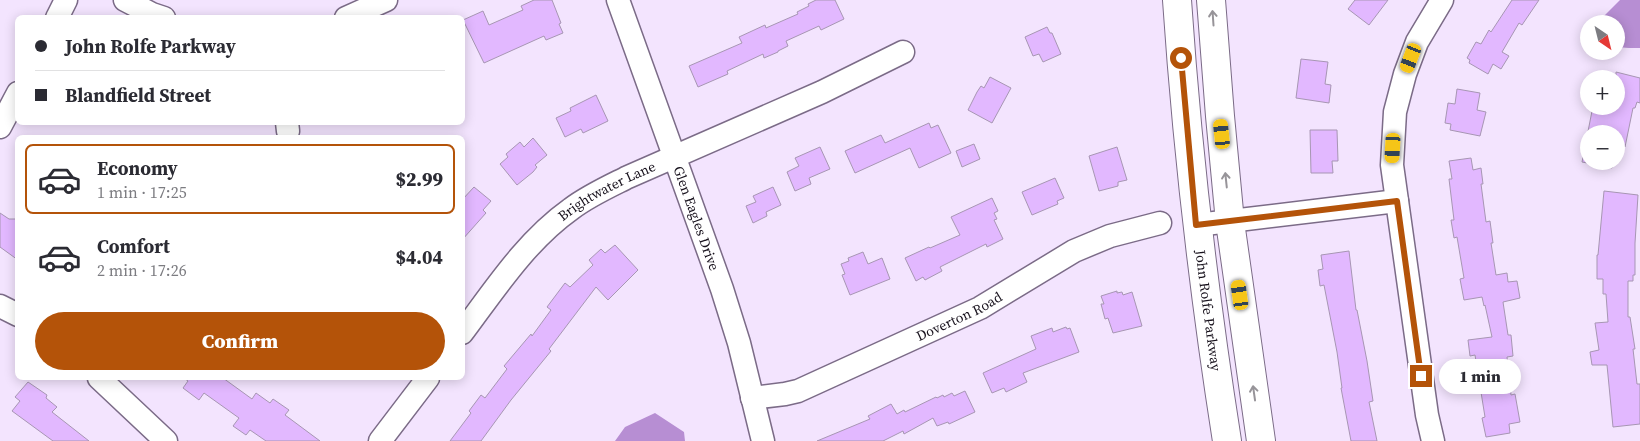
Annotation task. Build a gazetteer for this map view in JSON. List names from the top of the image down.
{
  "streets": {
    "main road": ["John Rolfe Parkway"],
    "street": ["Brightwater Lane", "Glen Eagles Drive", "Doverton Road"]
  },
  "crossings": [
    ["Brightwater Lane", "Glen Eagles Drive"],
    ["Glen Eagles Drive", "Doverton Road"]
  ],
  "north": "bottom right",
  "page": {
    "map_buttons": ["+", "−"],
    "banner": ["John Rolfe Parkway", "Blandfield Street"],
    "list": [
      {
        "name": "Economy",
        "note": "1 min · 17:25",
        "value": "$2.99"
      },
      {
        "name": "Comfort",
        "note": "2 min · 17:26",
        "value": "$4.04"
      }
    ],
    "buttons": "Confirm",
    "bubble": "1 min"
  }
}
